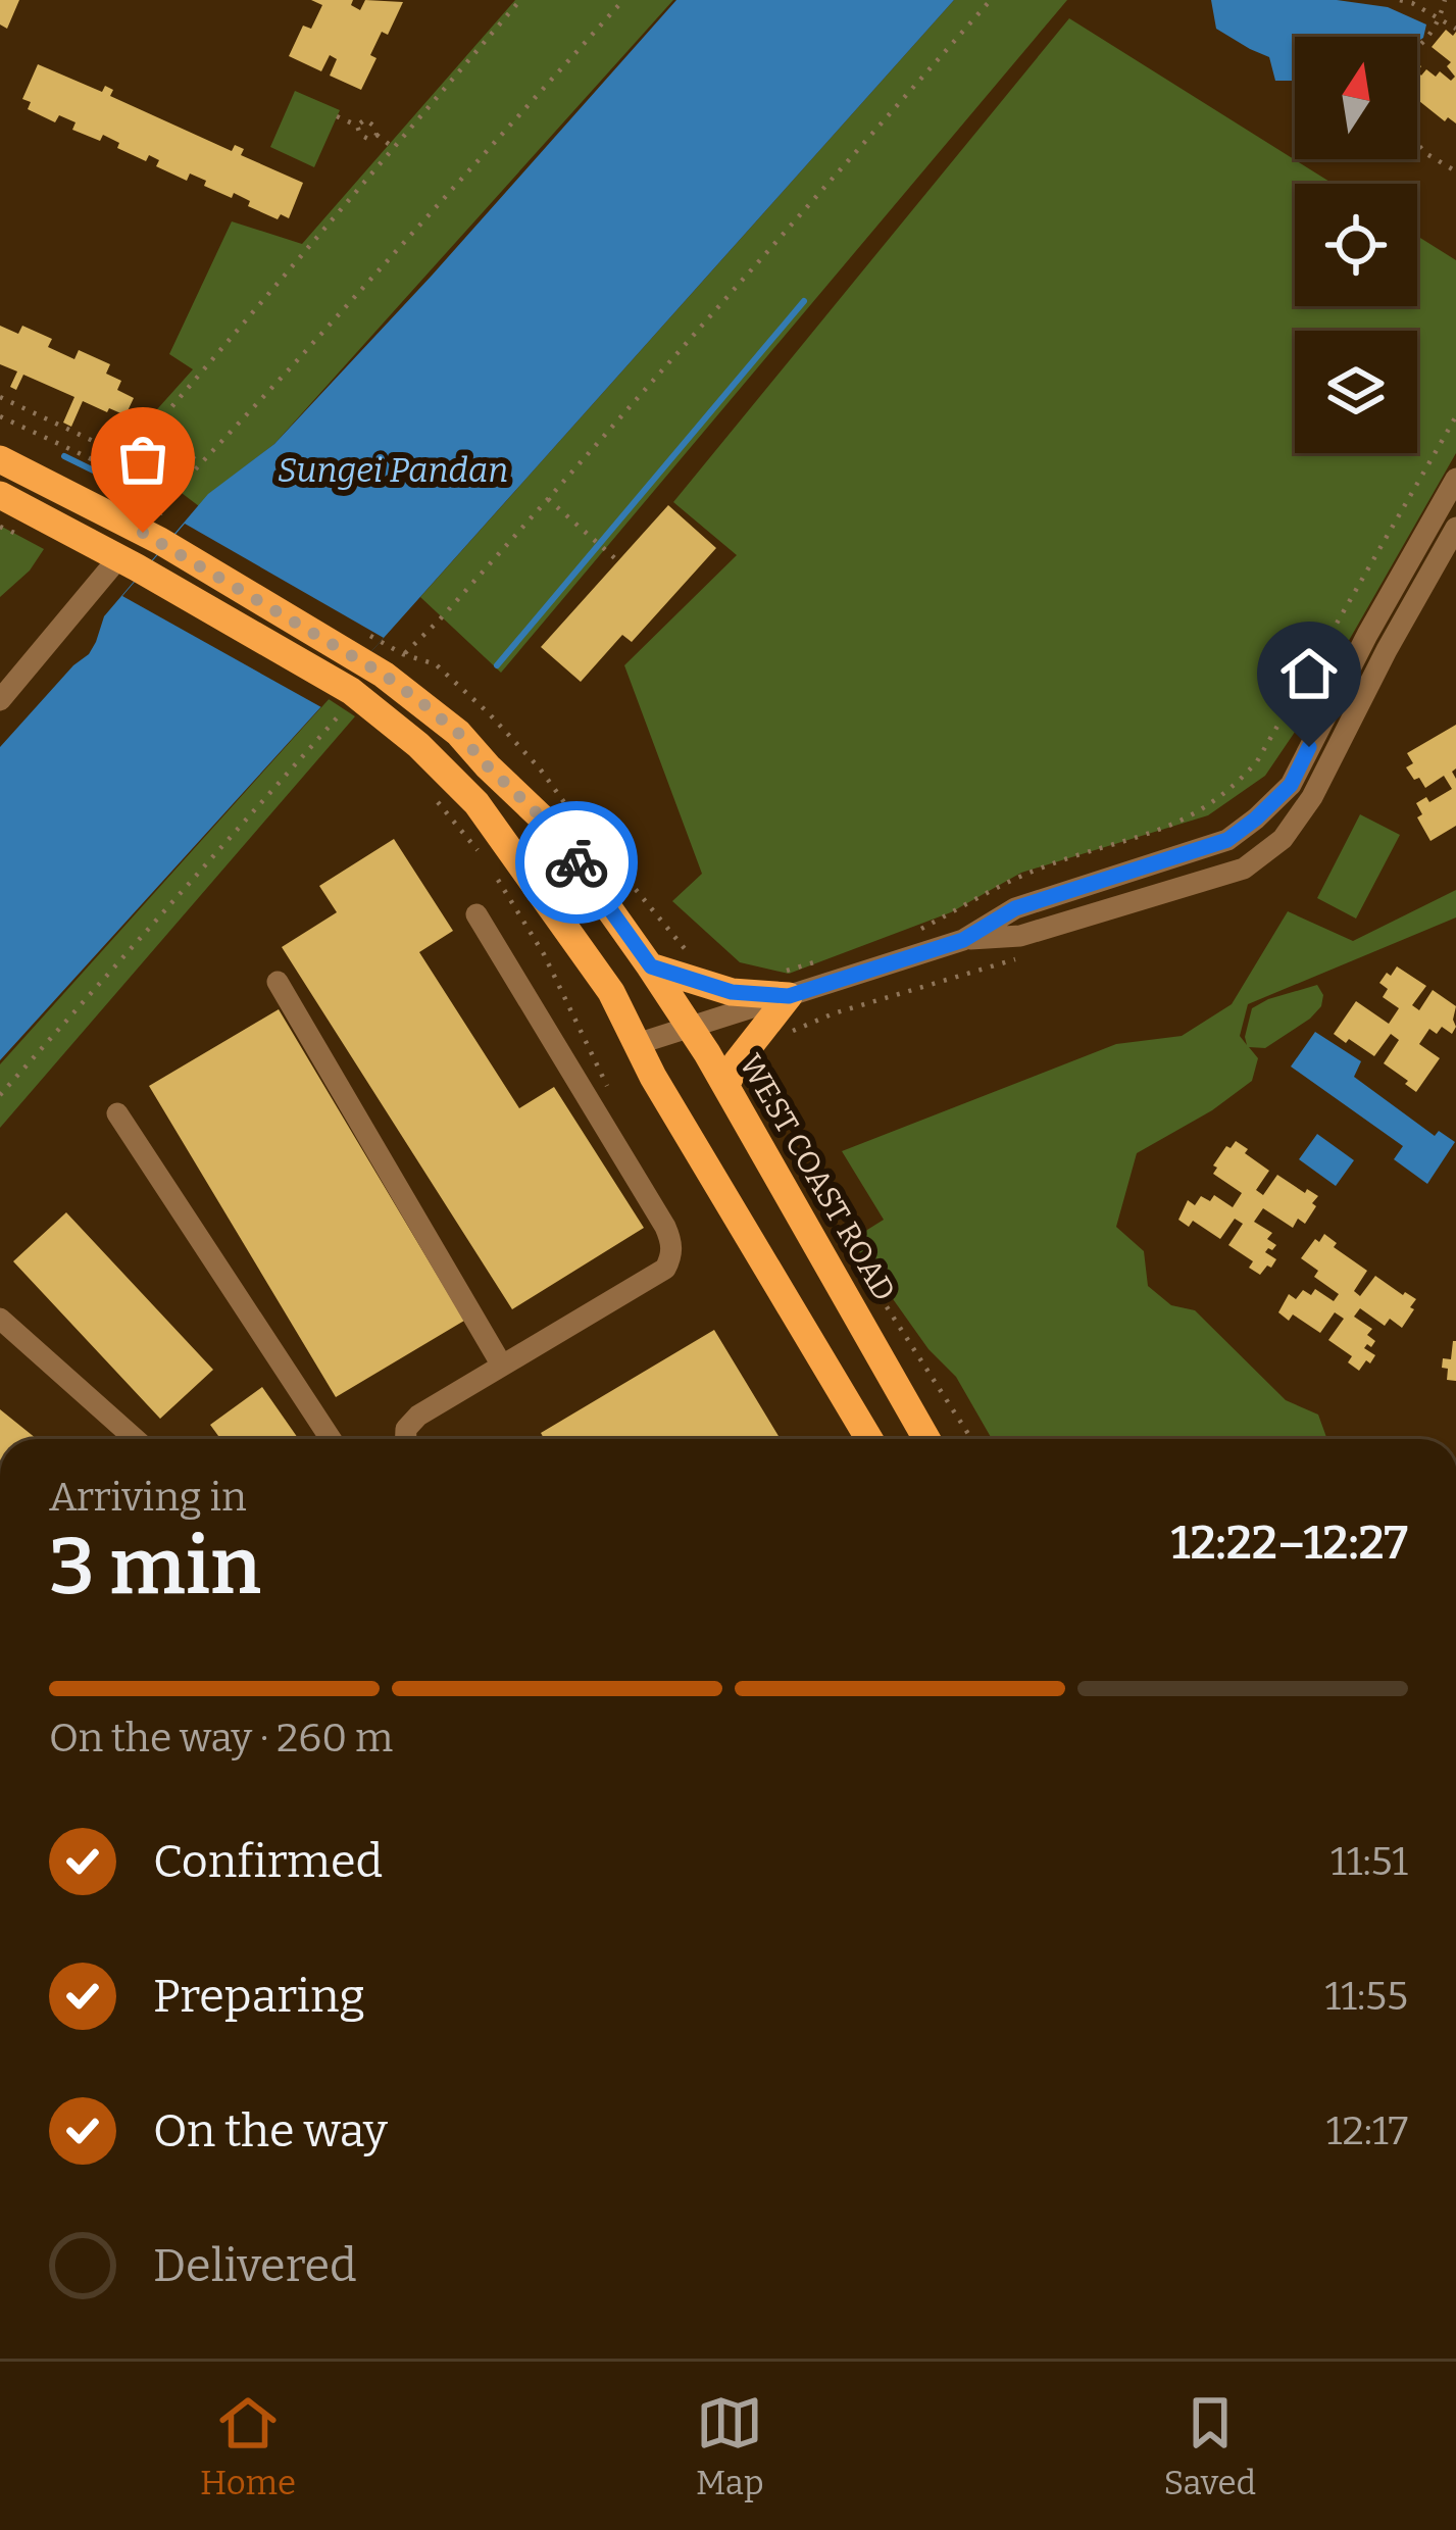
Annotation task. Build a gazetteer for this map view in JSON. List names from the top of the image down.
{
  "streets": {
    "main road": ["WEST COAST ROAD"]
  },
  "water": ["Sungei Pandan"],
  "north": "top",
  "page": {
    "heading": ["3 min", "Arriving in", "12:22–12:27"],
    "bar": "On the way · 260 m",
    "list": [
      ["Confirmed", "11:51"],
      ["Preparing", "11:55"],
      ["On the way", "12:17"],
      "Delivered"
    ],
    "tabs": ["Home", "Map", "Saved"]
  }
}
